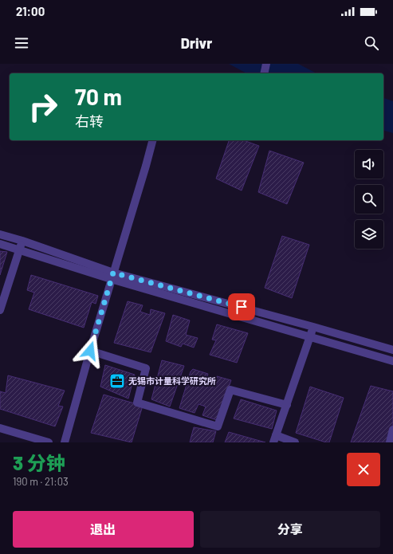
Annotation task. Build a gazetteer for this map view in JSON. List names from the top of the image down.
{
  "places": {
    "office": ["无锡市计量科学研究所"]
  },
  "page": {
    "status": "21:00",
    "header": "Drivr",
    "turn": ["70 m", "右转"],
    "heading": ["3 分钟", "190 m · 21:03"],
    "buttons": ["退出", "分享"]
  }
}
